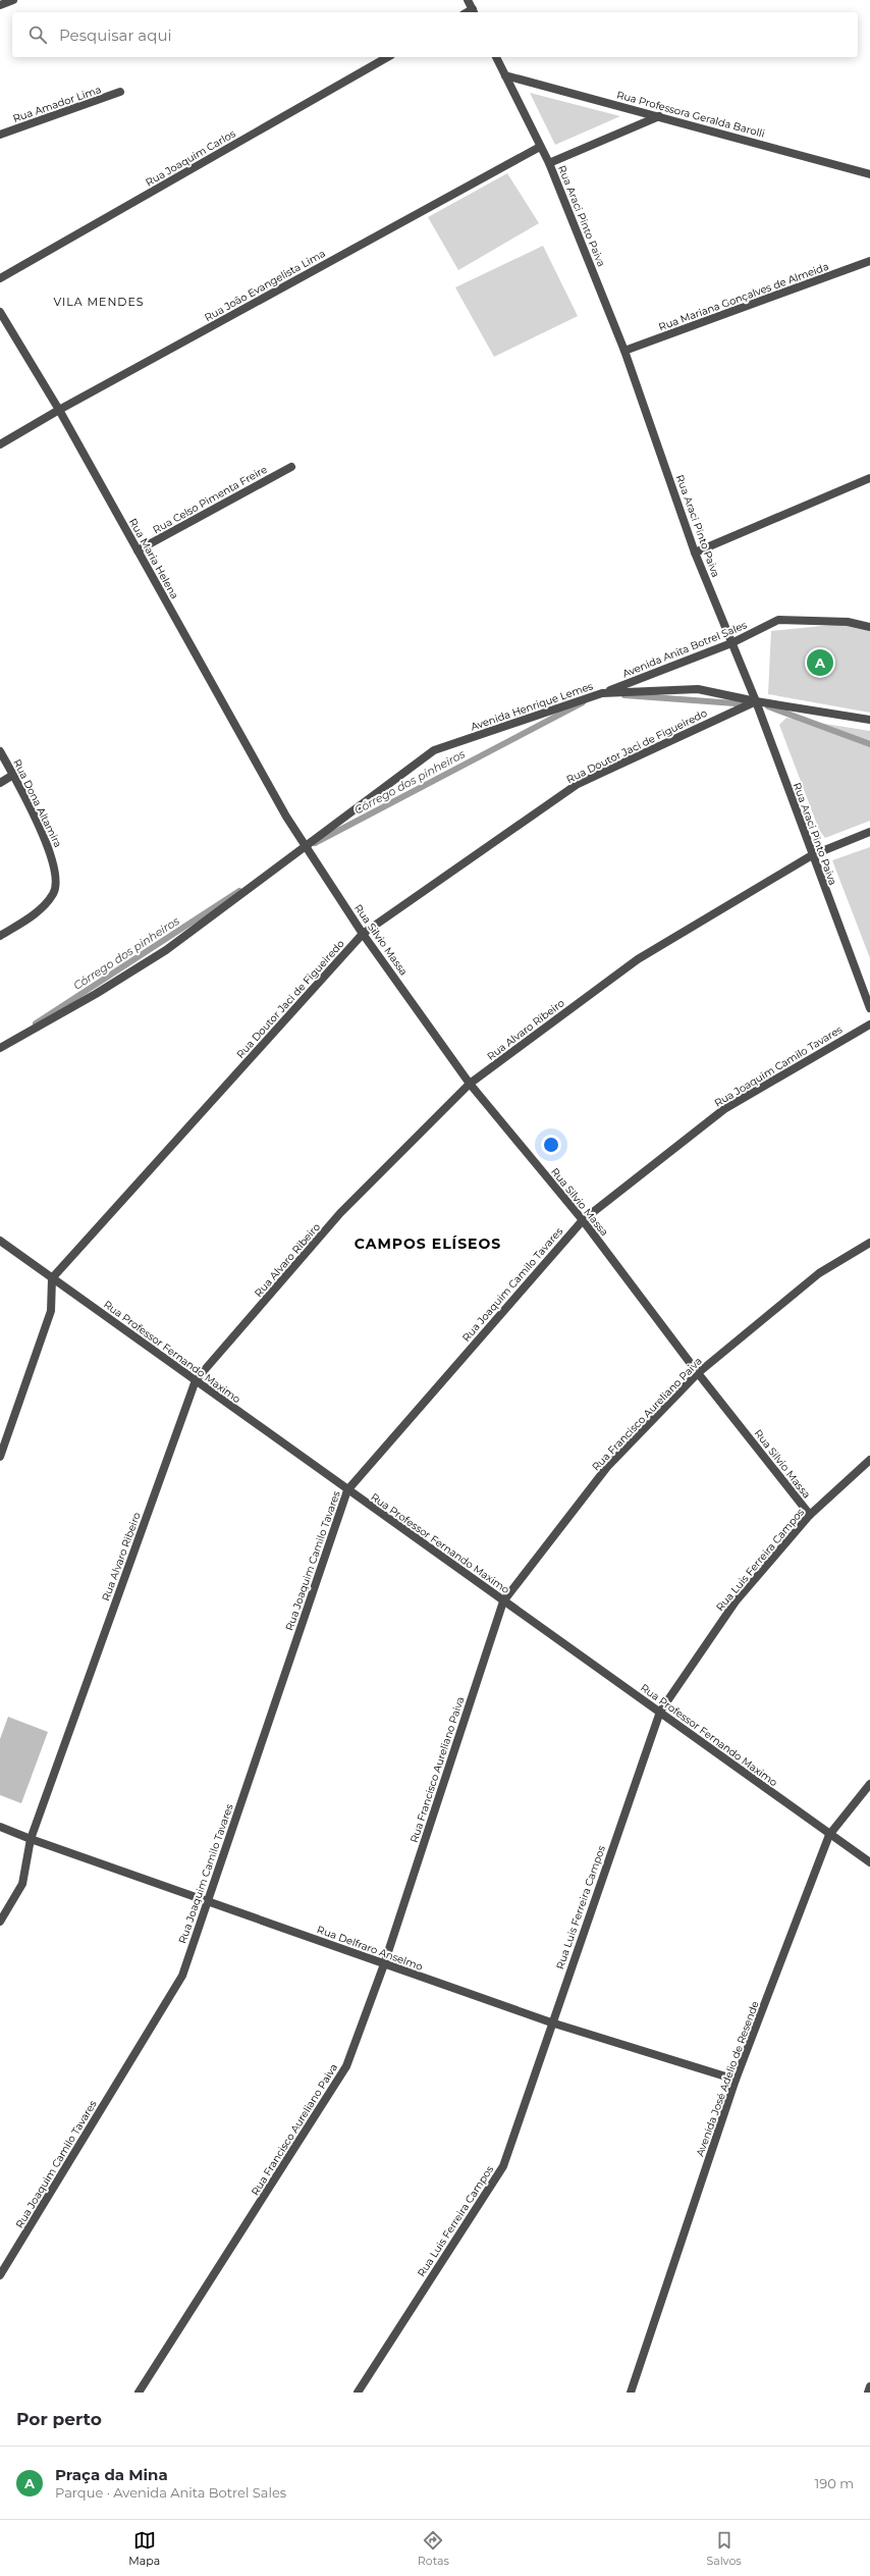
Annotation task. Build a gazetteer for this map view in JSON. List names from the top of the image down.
{
  "streets": {
    "street": [
      "Rua Amador Lima",
      "Rua Professora Geralda Barolli",
      "Rua Joaquim Carlos",
      "Rua Araci Pinto Paiva",
      "Rua João Evangelista Lima",
      "Rua Mariana Gonçalves de Almeida",
      "Rua Celso Pimenta Freire",
      "Rua Maria Helena",
      "Avenida Anita Botrel Sales",
      "Avenida Henrique Lemes",
      "Rua Doutor Jaci de Figueiredo",
      "Rua Dona Altamira",
      "Rua Silvio Massa",
      "Rua Alvaro Ribeiro",
      "Rua Joaquim Camilo Tavares",
      "Rua Professor Fernando Maximo",
      "Rua Francisco Aureliano Paiva",
      "Rua Luis Ferreira Campos",
      "Rua Delfraro Anselmo",
      "Avenida José Adelio de Resende"
    ]
  },
  "crossings": [
    ["Rua Professora Geralda Barolli", "Rua Araci Pinto Paiva"],
    ["Rua Araci Pinto Paiva", "Rua João Evangelista Lima"],
    ["Rua Araci Pinto Paiva", "Rua Mariana Gonçalves de Almeida"],
    ["Rua Araci Pinto Paiva", "Avenida Anita Botrel Sales"],
    ["Rua Araci Pinto Paiva", "Avenida Henrique Lemes"],
    ["Rua Araci Pinto Paiva", "Rua Doutor Jaci de Figueiredo"],
    ["Rua Araci Pinto Paiva", "Rua Alvaro Ribeiro"],
    ["Rua João Evangelista Lima", "Rua Maria Helena"],
    ["Rua Celso Pimenta Freire", "Rua Maria Helena"],
    ["Rua Maria Helena", "Rua Silvio Massa"],
    ["Avenida Anita Botrel Sales", "Avenida Henrique Lemes"],
    ["Avenida Henrique Lemes", "Rua Doutor Jaci de Figueiredo"],
    ["Avenida Henrique Lemes", "Rua Silvio Massa"],
    ["Rua Doutor Jaci de Figueiredo", "Rua Silvio Massa"],
    ["Rua Doutor Jaci de Figueiredo", "Rua Professor Fernando Maximo"],
    ["Rua Silvio Massa", "Rua Alvaro Ribeiro"],
    ["Rua Silvio Massa", "Rua Joaquim Camilo Tavares"],
    ["Rua Silvio Massa", "Rua Francisco Aureliano Paiva"],
    ["Rua Silvio Massa", "Rua Luis Ferreira Campos"],
    ["Rua Alvaro Ribeiro", "Rua Professor Fernando Maximo"],
    ["Rua Alvaro Ribeiro", "Rua Delfraro Anselmo"],
    ["Rua Joaquim Camilo Tavares", "Rua Professor Fernando Maximo"],
    ["Rua Joaquim Camilo Tavares", "Rua Delfraro Anselmo"],
    ["Rua Professor Fernando Maximo", "Rua Francisco Aureliano Paiva"],
    ["Rua Professor Fernando Maximo", "Rua Luis Ferreira Campos"],
    ["Rua Professor Fernando Maximo", "Avenida José Adelio de Resende"],
    ["Rua Francisco Aureliano Paiva", "Rua Delfraro Anselmo"],
    ["Rua Luis Ferreira Campos", "Rua Delfraro Anselmo"],
    ["Rua Delfraro Anselmo", "Avenida José Adelio de Resende"]
  ],
  "districts": ["VILA MENDES", "CAMPOS ELÍSEOS"],
  "water": ["Córrego dos pinheiros"],
  "page": {
    "search": "Pesquisar aqui",
    "pins": "A",
    "heading": "Por perto",
    "list": [
      {
        "mark": "A",
        "name": "Praça da Mina",
        "note": "Parque · Avenida Anita Botrel Sales",
        "value": "190 m"
      }
    ],
    "nav": ["Mapa", "Rotas", "Salvos"]
  }
}
